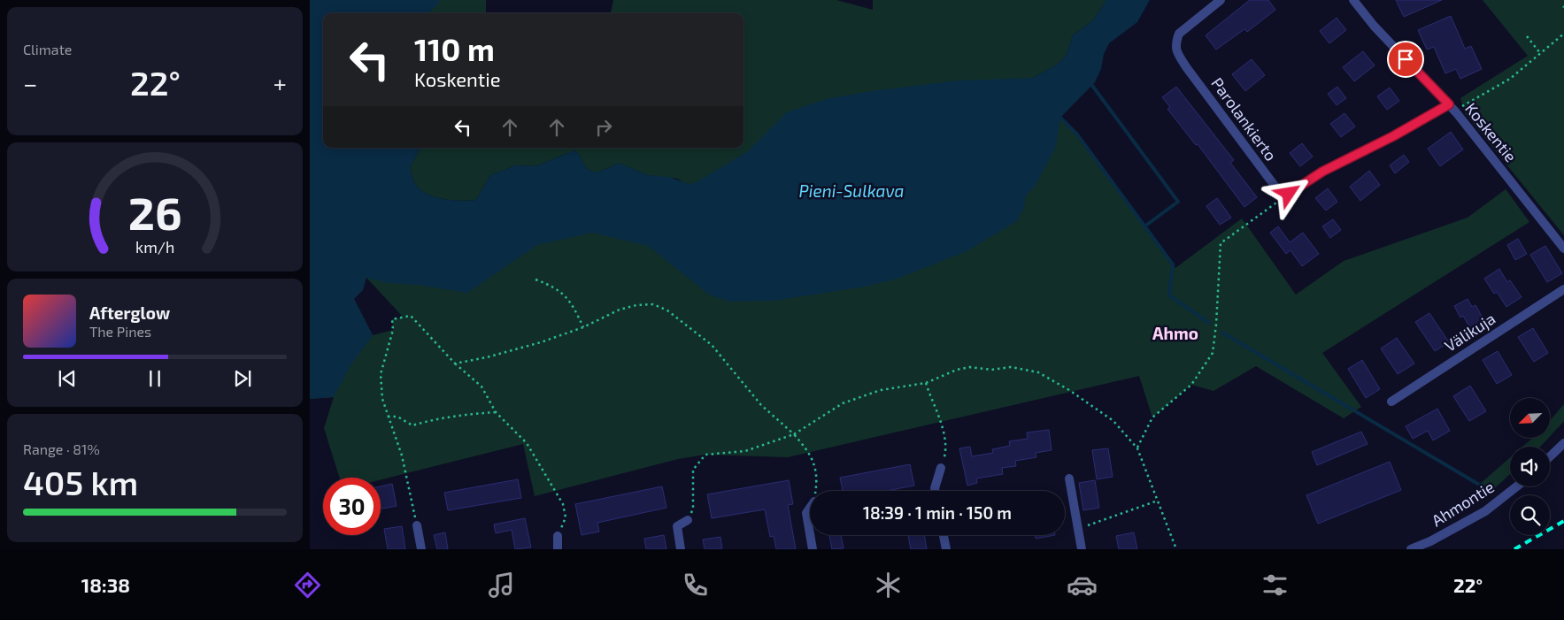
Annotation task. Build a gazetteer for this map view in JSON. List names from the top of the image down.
{
  "streets": {
    "street": [
      "Parolankierto",
      "Koskentie",
      "Välikuja",
      "Ahmontie"
    ]
  },
  "districts": ["Ahmo"],
  "water": ["Pieni-Sulkava"],
  "north": "bottom left",
  "page": {
    "tile": [
      "Climate",
      ["Range · 81%", "405 km"]
    ],
    "turn": ["110 m", "Koskentie"],
    "heat": ["−", "22°", "+"],
    "song": ["Afterglow", "The Pines"],
    "limit": "30",
    "trip": "18:39 · 1 min · 150 m",
    "tabs": ["18:38", "22°"],
    "gauge": ["26", "km/h"]
  }
}
